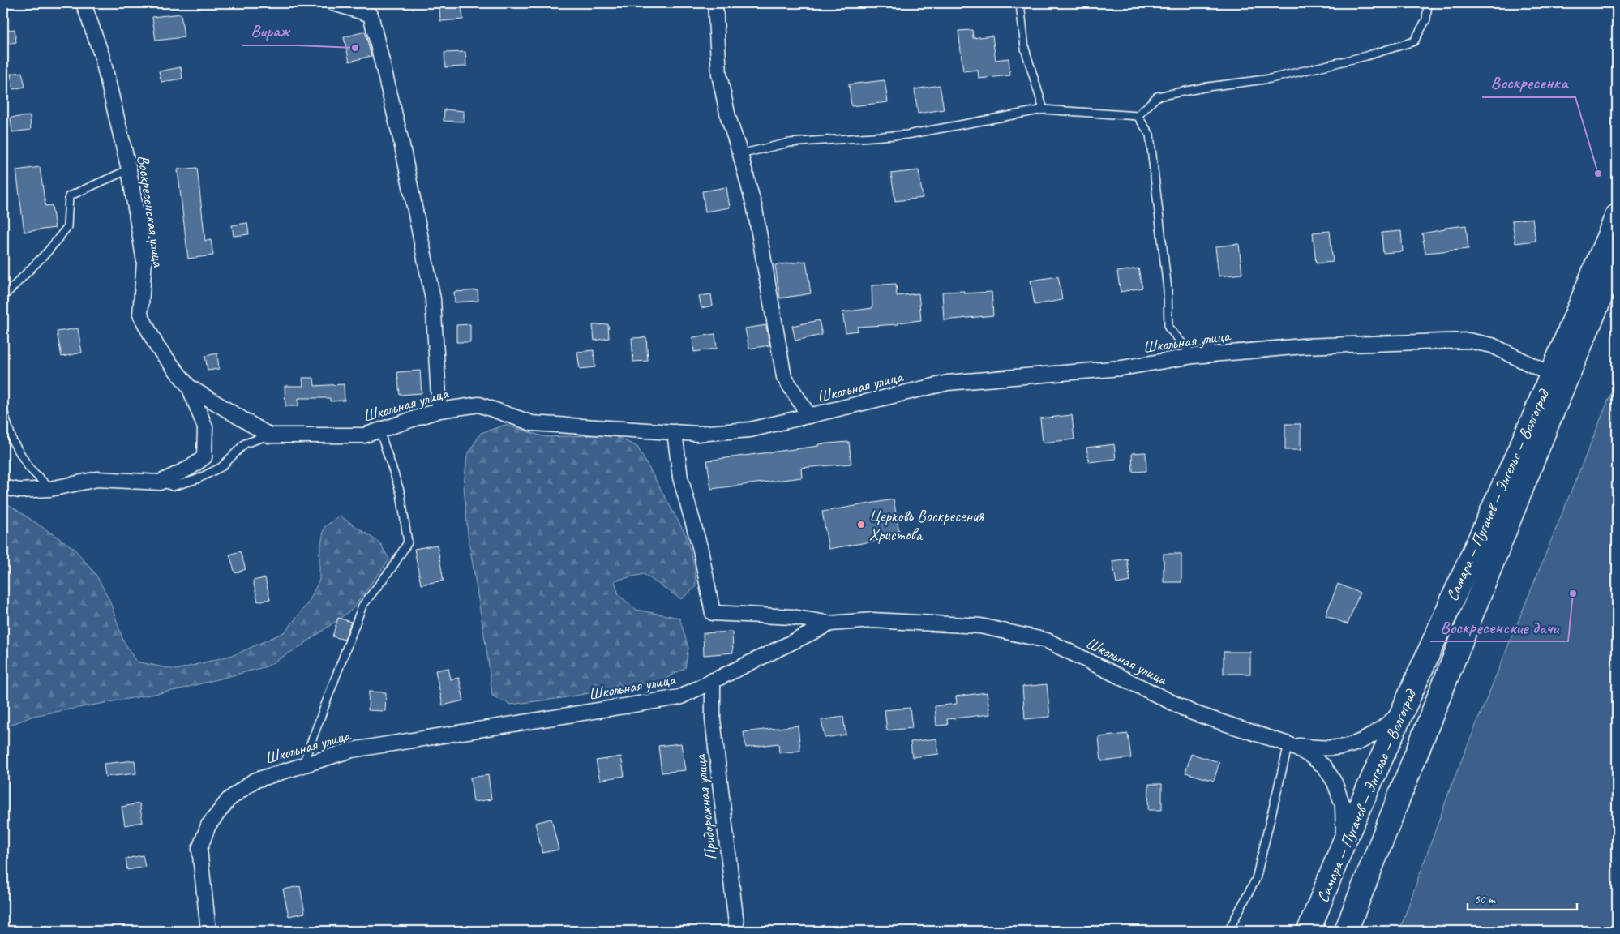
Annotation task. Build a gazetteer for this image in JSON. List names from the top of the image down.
{
  "streets": {
    "main road": ["Самара — Пугачев — Энгельс — Волгоград"],
    "street": ["Воскресенская улица", "Школьная улица", "Придорожная улица"]
  },
  "crossings": [
    ["Школьная улица", "Самара — Пугачев — Энгельс — Волгоград"],
    ["Школьная улица", "Придорожная улица"]
  ],
  "places": [
    "Вираж",
    "Воскресенка",
    "Церковь Воскресения Христова",
    "Воскресенские дачи"
  ],
  "scale_bar": "50 m"
}
